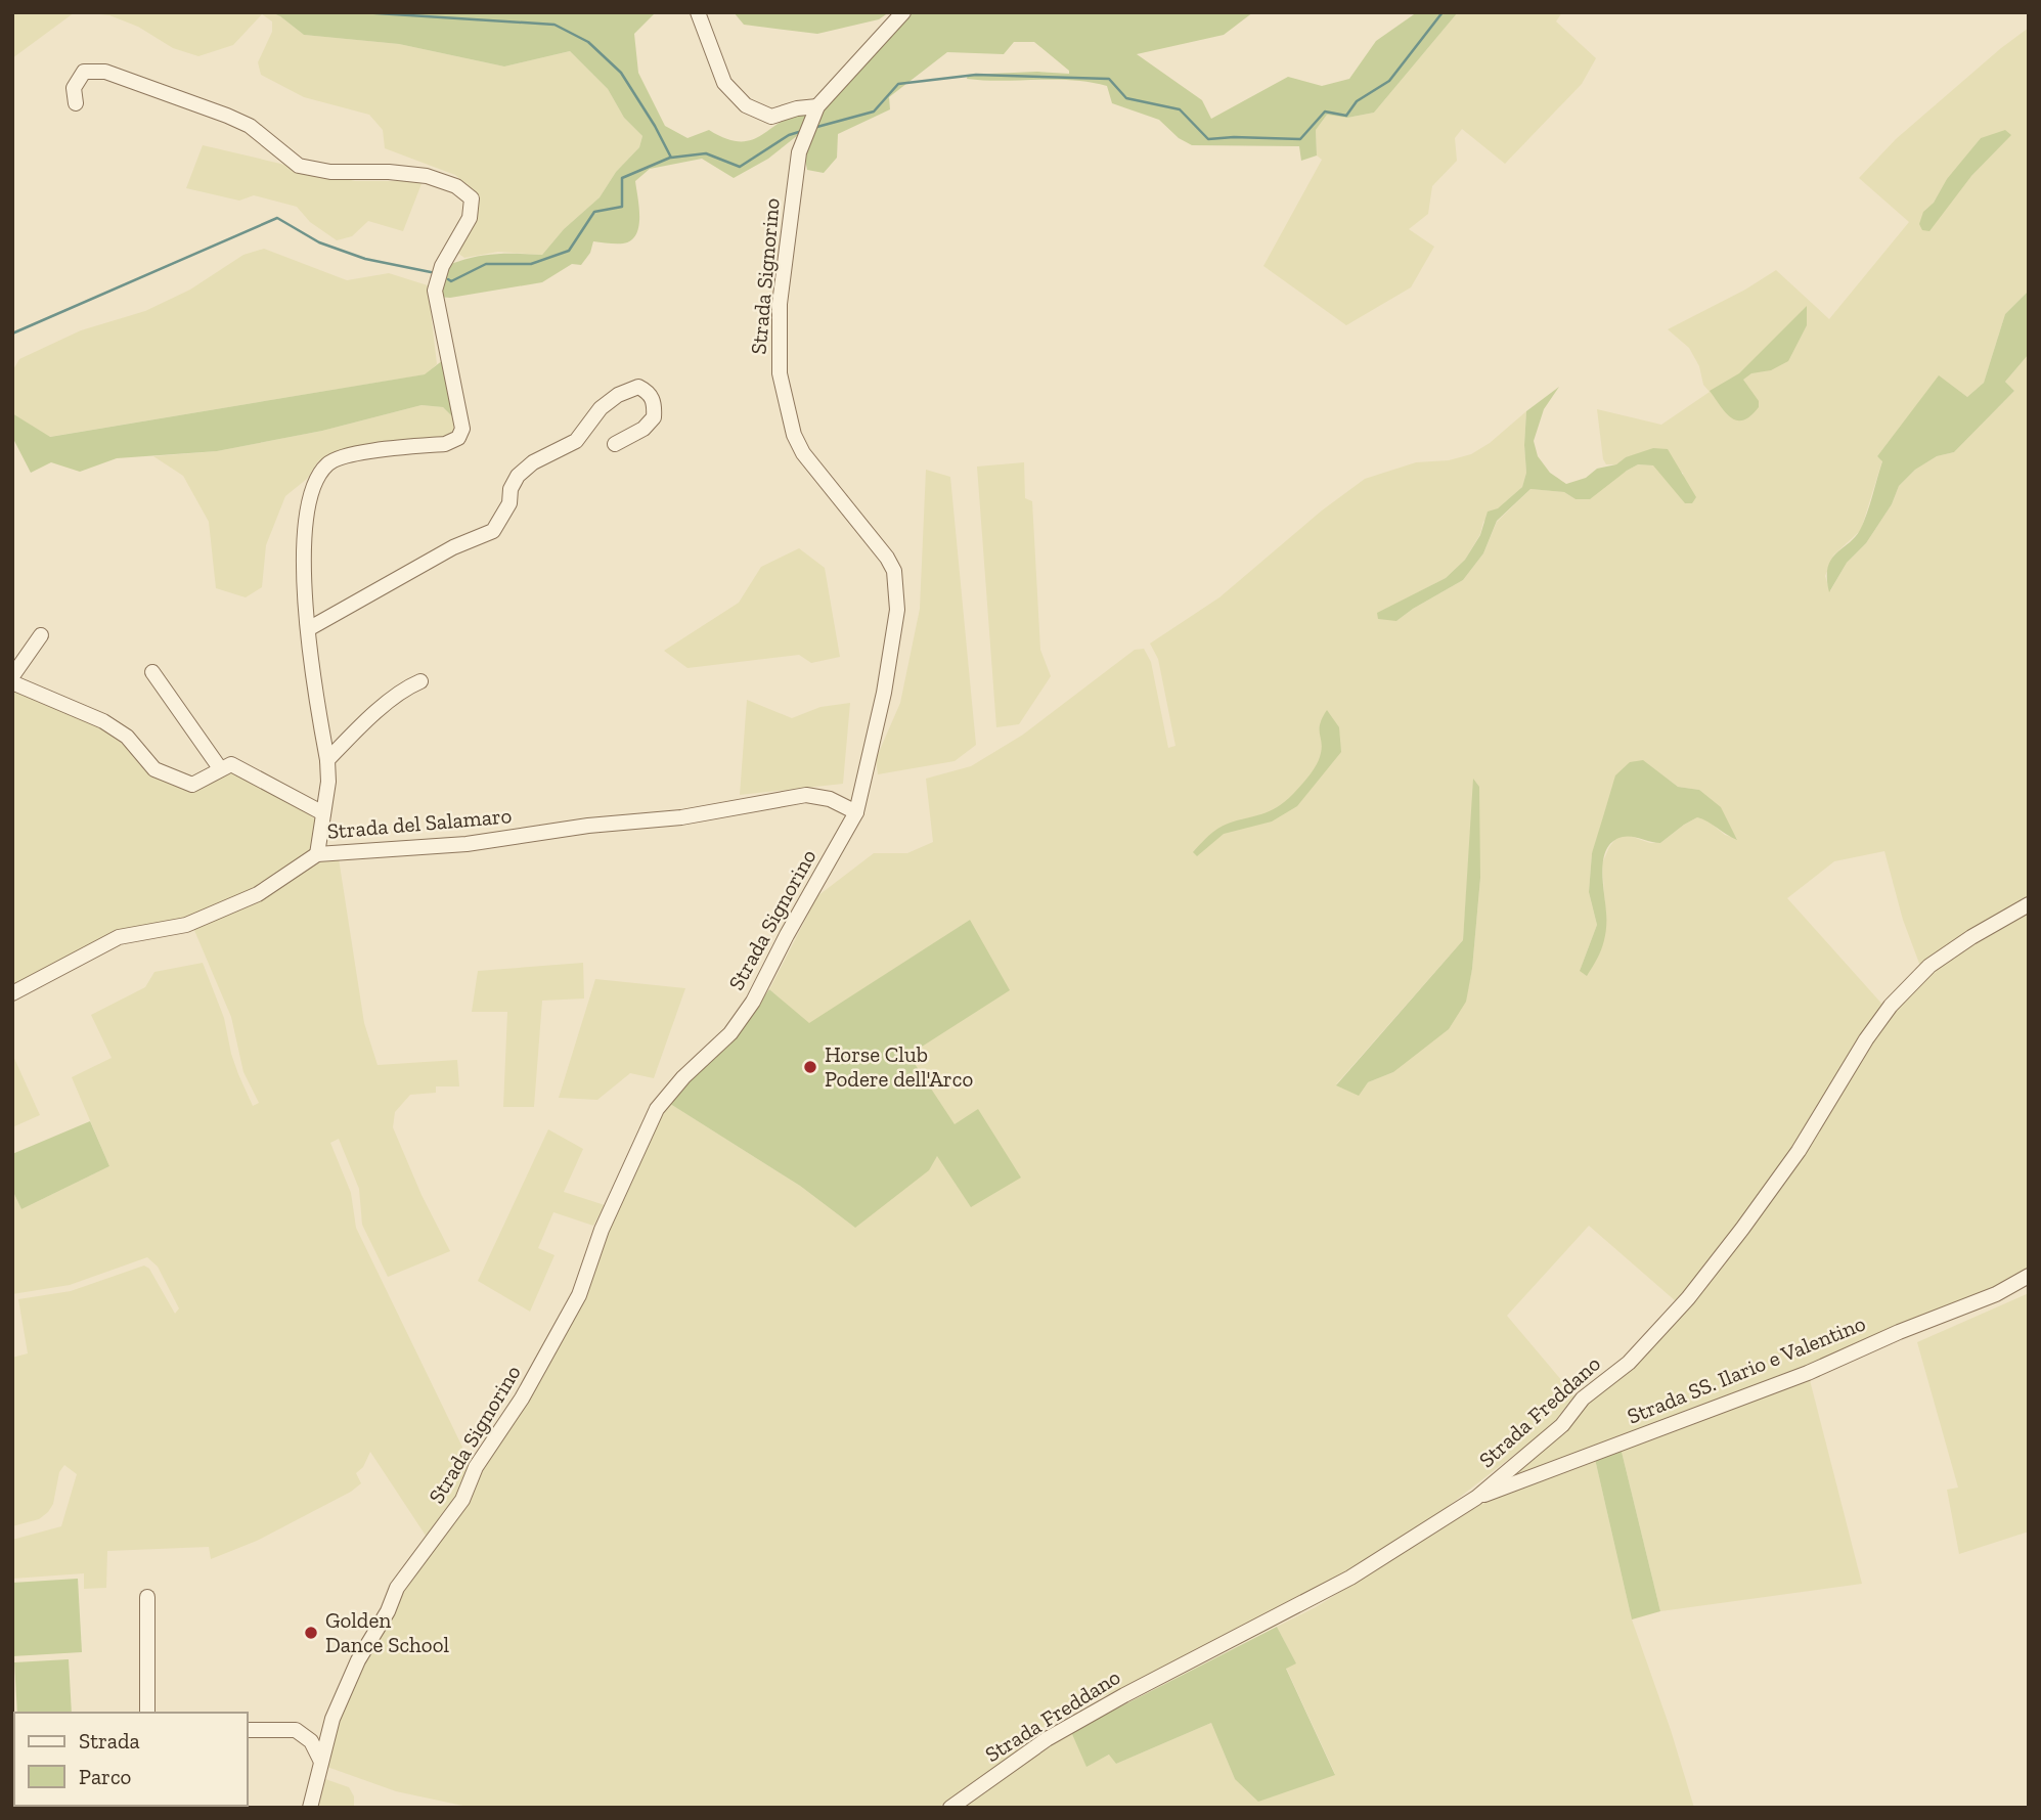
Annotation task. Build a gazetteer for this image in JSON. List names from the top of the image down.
{
  "streets": {
    "street": [
      "Strada Signorino",
      "Strada del Salamaro",
      "Strada SS. Ilario e Valentino",
      "Strada Freddano"
    ]
  },
  "crossings": [
    ["Strada Signorino", "Strada del Salamaro"],
    ["Strada SS. Ilario e Valentino", "Strada Freddano"]
  ],
  "places": ["Horse Club Podere dell'Arco", "Golden Dance School"],
  "legend": ["Strada", "Parco"]
}
